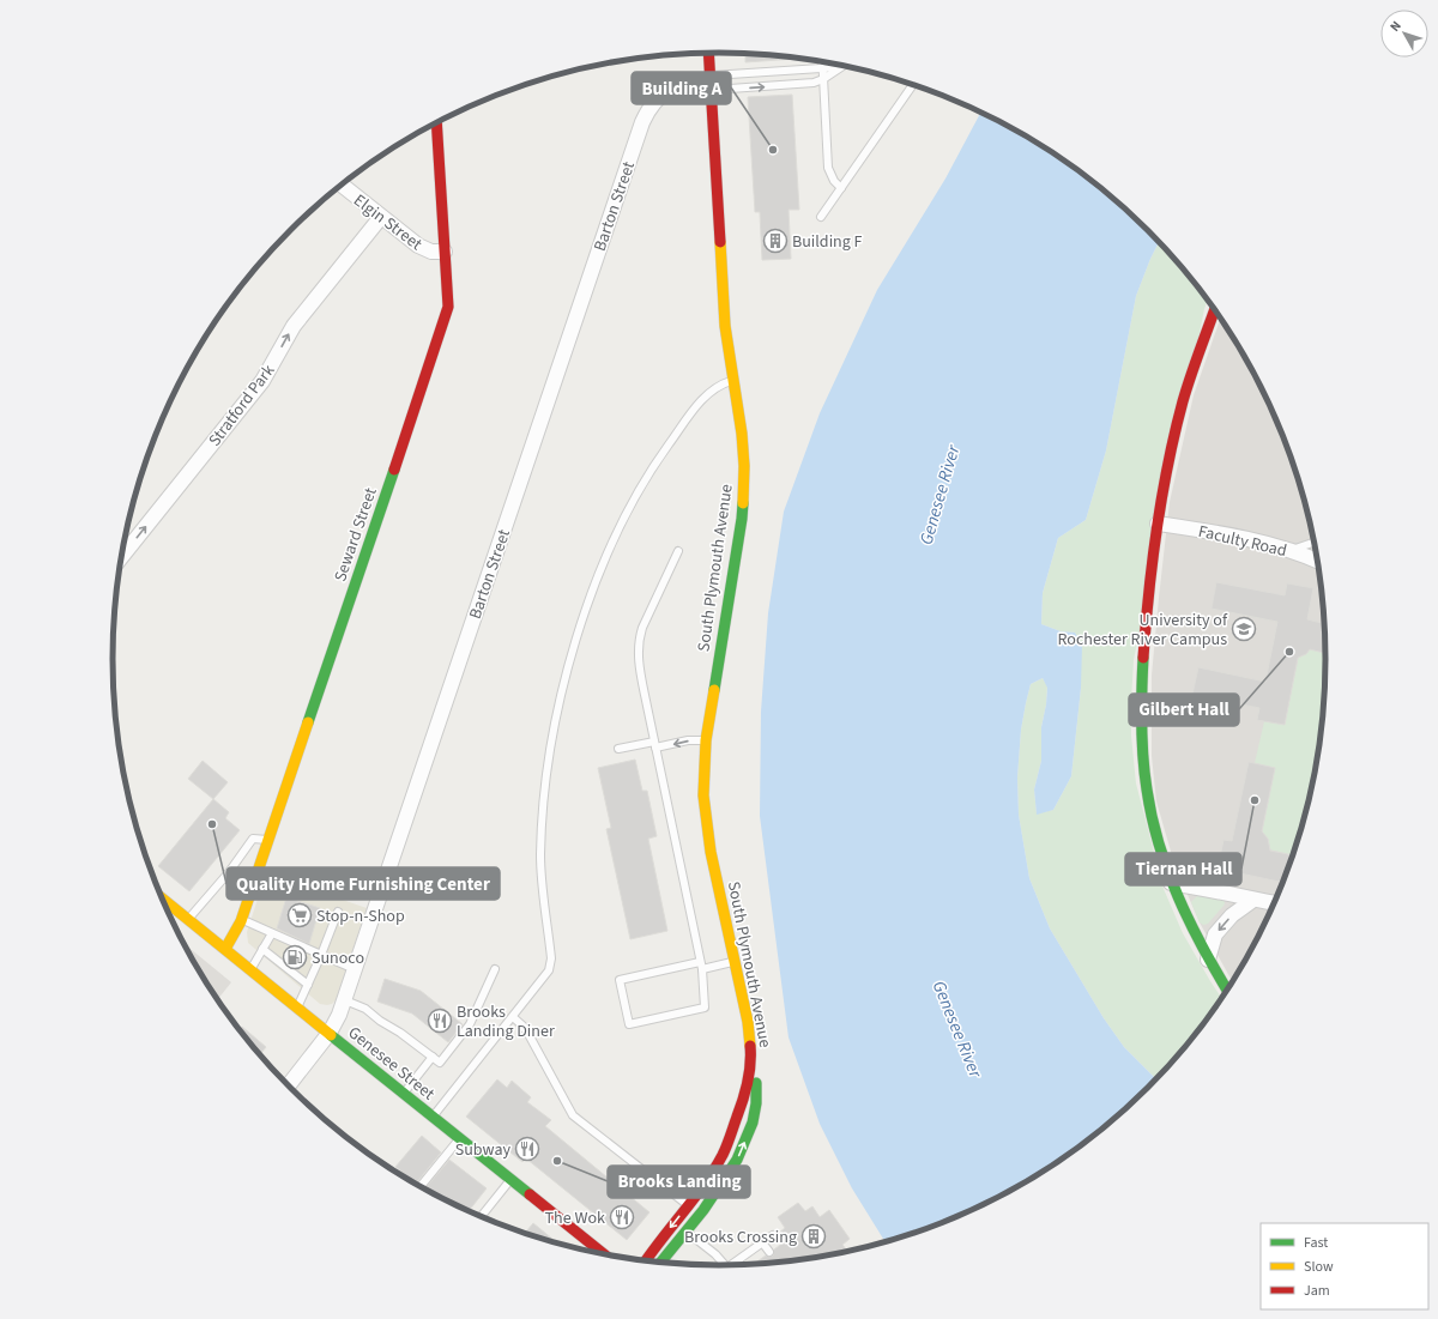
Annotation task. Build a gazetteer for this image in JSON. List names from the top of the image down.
{
  "streets": {
    "main road": ["Seward Street", "South Plymouth Avenue", "Genesee Street"],
    "street": [
      "Barton Street",
      "Elgin Street",
      "Stratford Park",
      "Faculty Road"
    ]
  },
  "crossings": [
    ["Barton Street", "South Plymouth Avenue"],
    ["Barton Street", "Genesee Street"],
    ["Elgin Street", "Stratford Park"],
    ["Elgin Street", "Seward Street"],
    ["Seward Street", "Genesee Street"]
  ],
  "one_way": ["Stratford Park"],
  "water": ["Genesee River"],
  "places": {
    "other": [
      "Building A",
      "Gilbert Hall",
      "Tiernan Hall",
      "Quality Home Furnishing Center",
      "Brooks Landing"
    ],
    "building": ["Building F", "Brooks Crossing"],
    "school or university": ["University of Rochester River Campus"],
    "supermarket": ["Stop-n-Shop"],
    "fuel station": ["Sunoco"],
    "restaurant": ["Brooks Landing Diner", "Subway", "The Wok"]
  },
  "legend": ["Fast", "Slow", "Jam"],
  "north": "top left"
}
